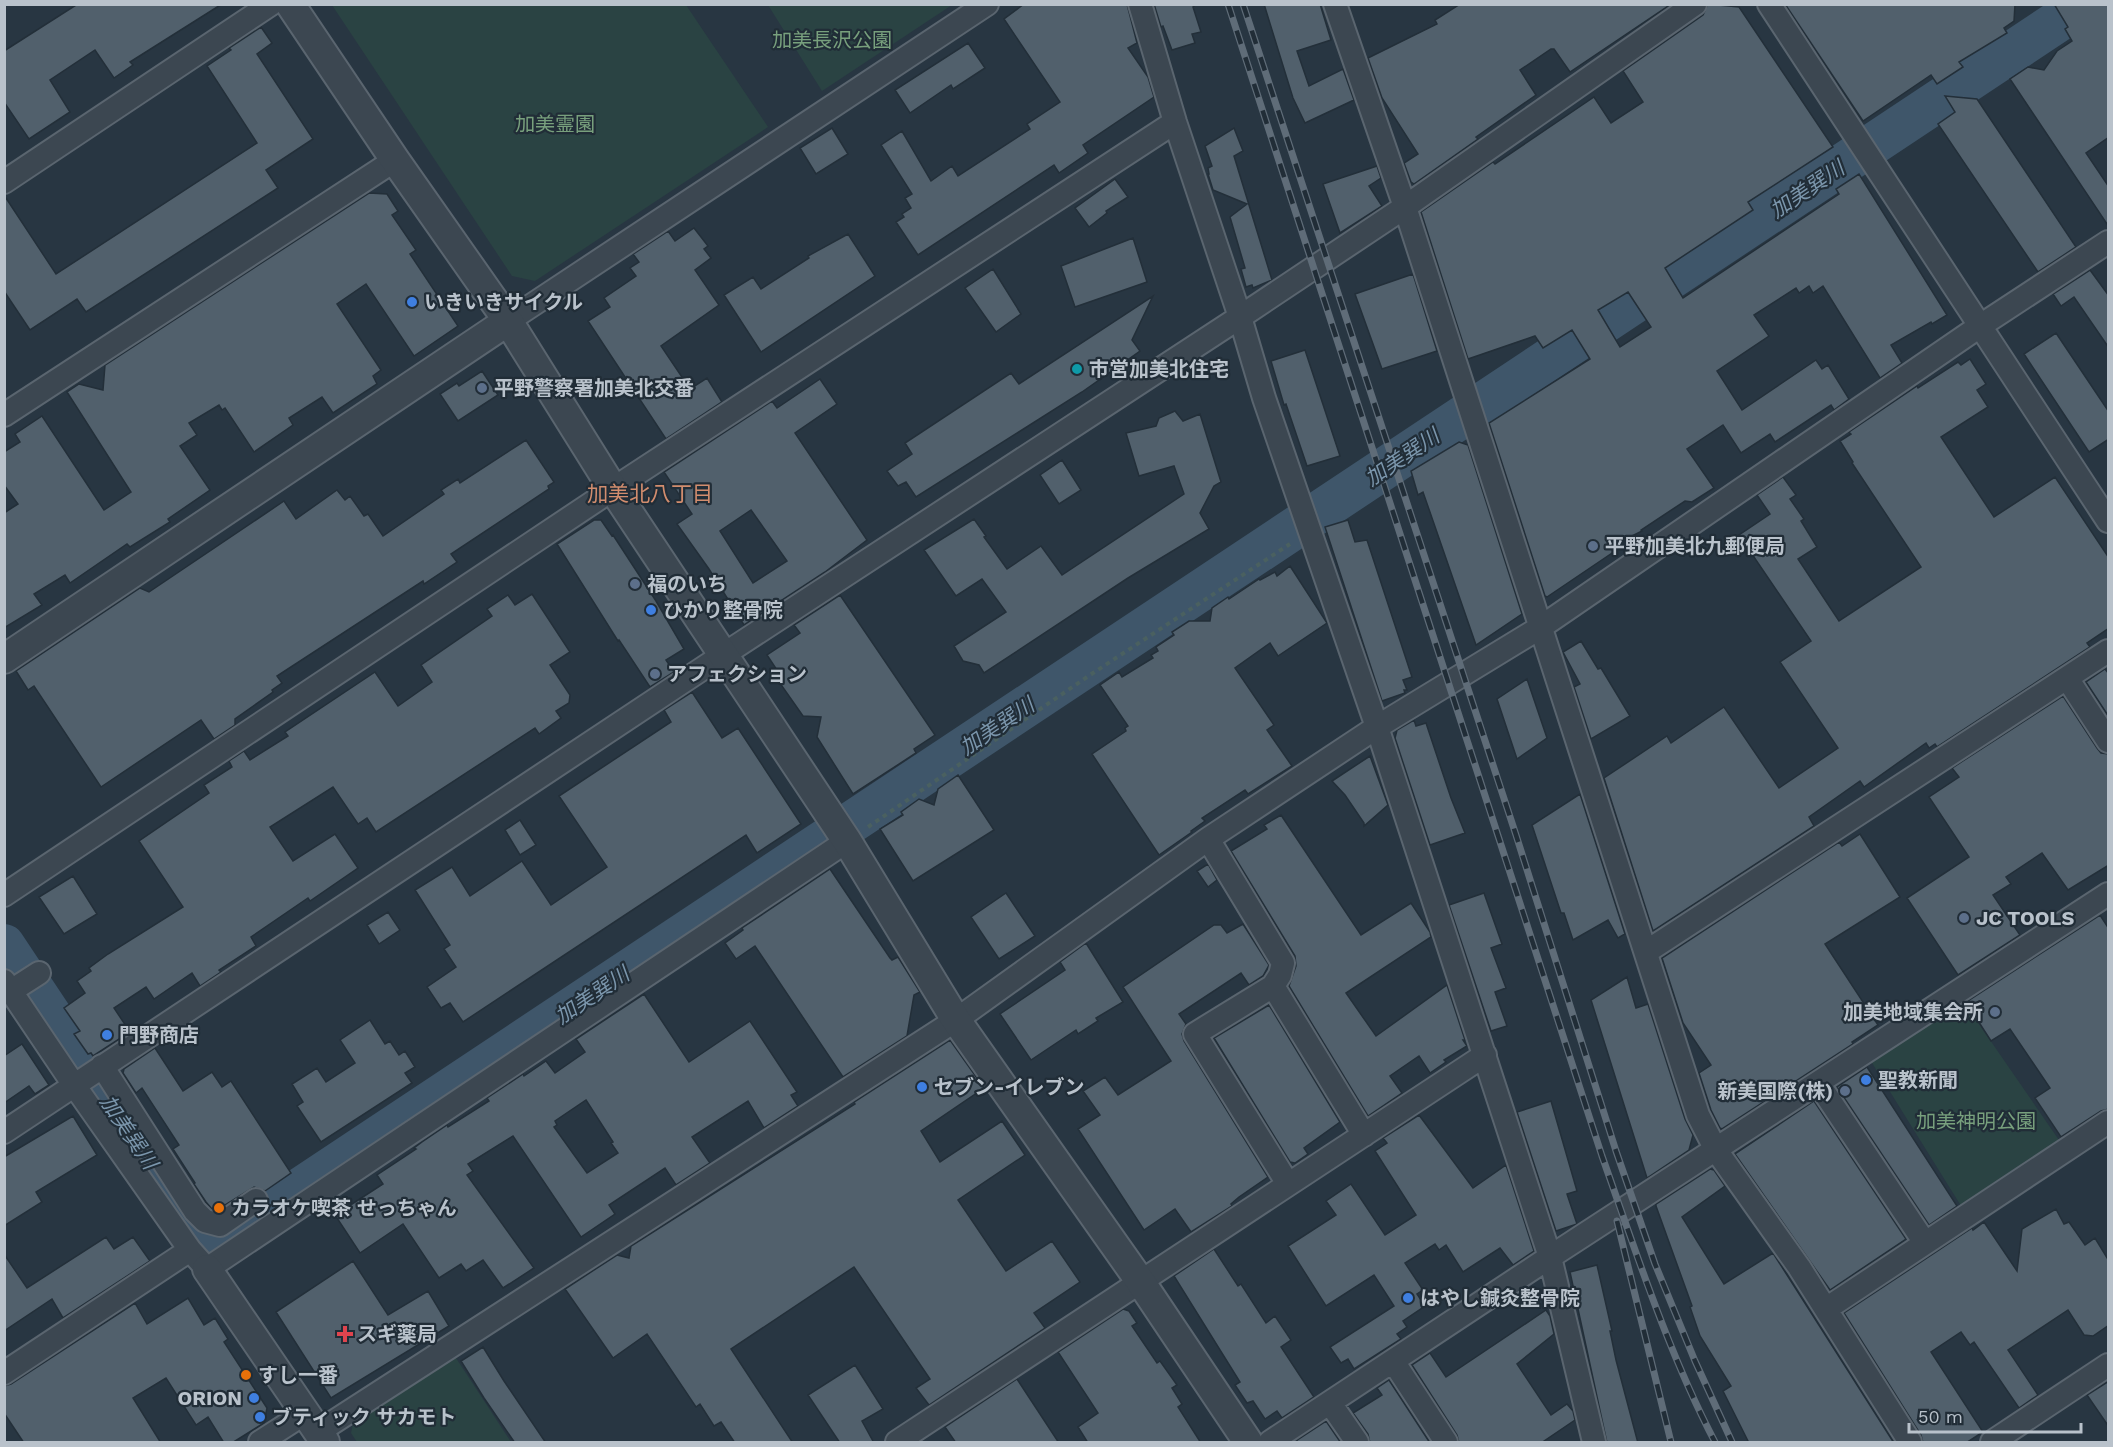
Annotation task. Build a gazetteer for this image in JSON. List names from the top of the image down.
{
  "districts": ["加美北八丁目"],
  "water": ["加美巽川"],
  "parks": ["加美長沢公園", "加美霊園", "加美神明公園"],
  "places": {
    "other": [
      "いきいきサイクル",
      "市営加美北住宅",
      "平野警察署加美北交番",
      "平野加美北九郵便局",
      "福のいち",
      "ひかり整骨院",
      "アフェクション",
      "JC TOOLS",
      "加美地域集会所",
      "門野商店",
      "聖教新聞",
      "セブン-イレブン",
      "新美国際(株)",
      "カラオケ喫茶 せっちゃん",
      "はやし鍼灸整骨院",
      "すし一番",
      "ORION",
      "ブティック サカモト"
    ],
    "health": ["スギ薬局"]
  },
  "scale_bar": "50 m"
}
